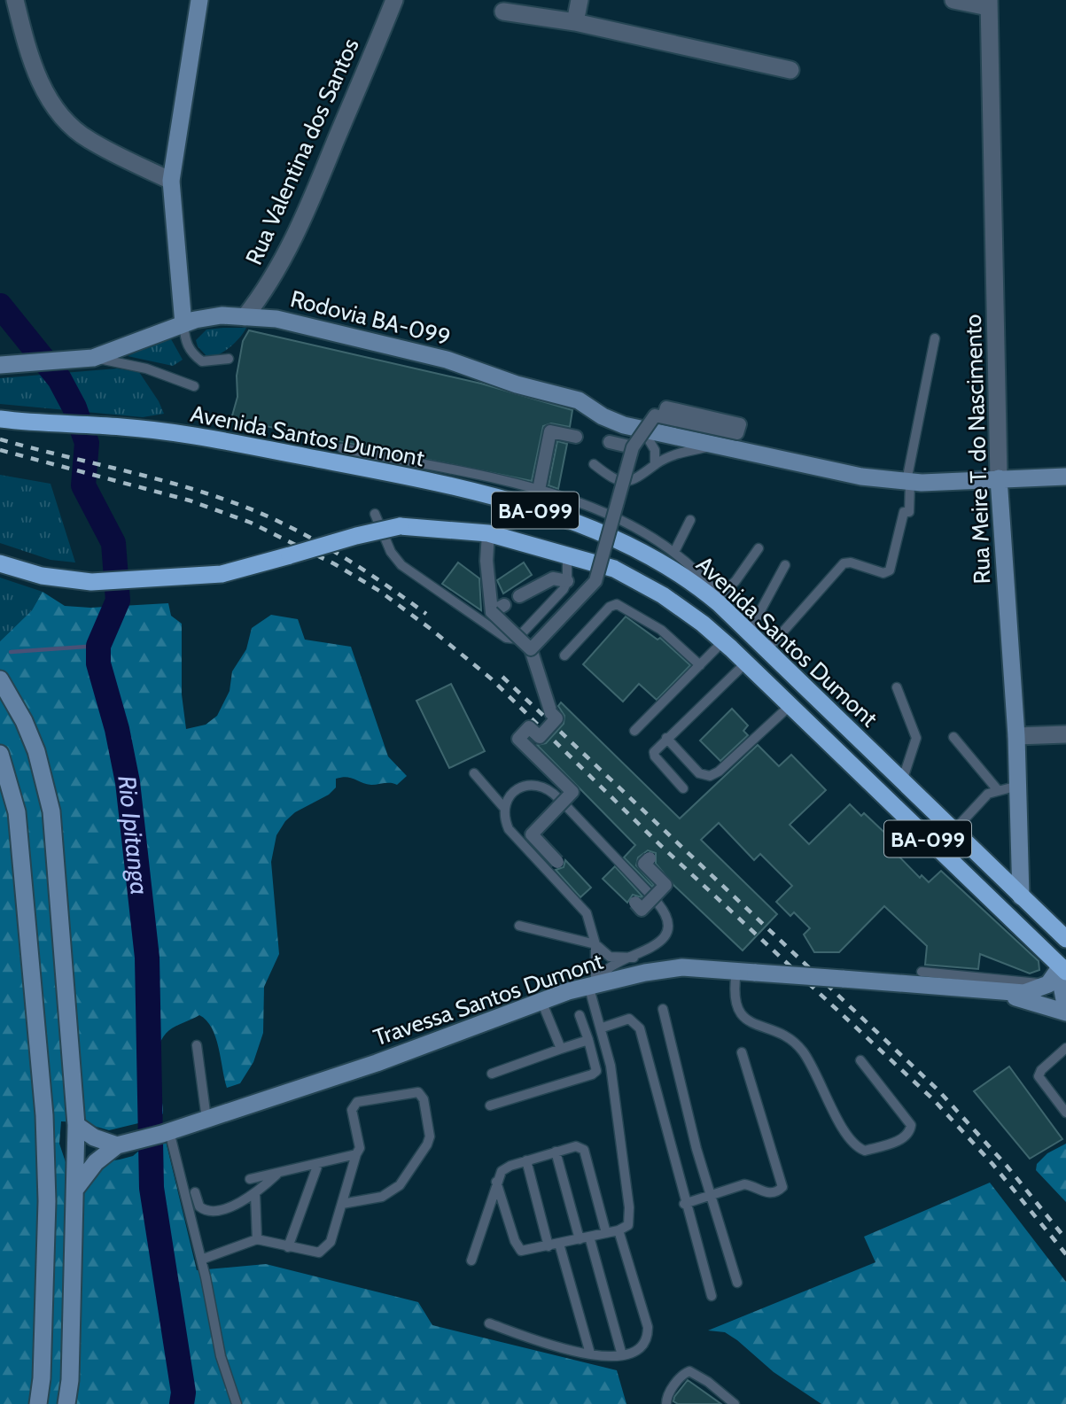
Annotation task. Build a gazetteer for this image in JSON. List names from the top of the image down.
{
  "streets": {
    "highway": ["Avenida Santos Dumont", "BA-099"],
    "main road": ["Rodovia BA-099", "Rua Meire T. do Nascimento", "Travessa Santos Dumont"],
    "street": ["Rua Valentina dos Santos"]
  },
  "crossings": [
    ["Rua Valentina dos Santos", "Rodovia BA-099"],
    ["Rodovia BA-099", "Rua Meire T. do Nascimento"],
    ["Avenida Santos Dumont", "Rua Meire T. do Nascimento"],
    ["Avenida Santos Dumont", "Travessa Santos Dumont"]
  ],
  "water": ["Rio Ipitanga"]
}
